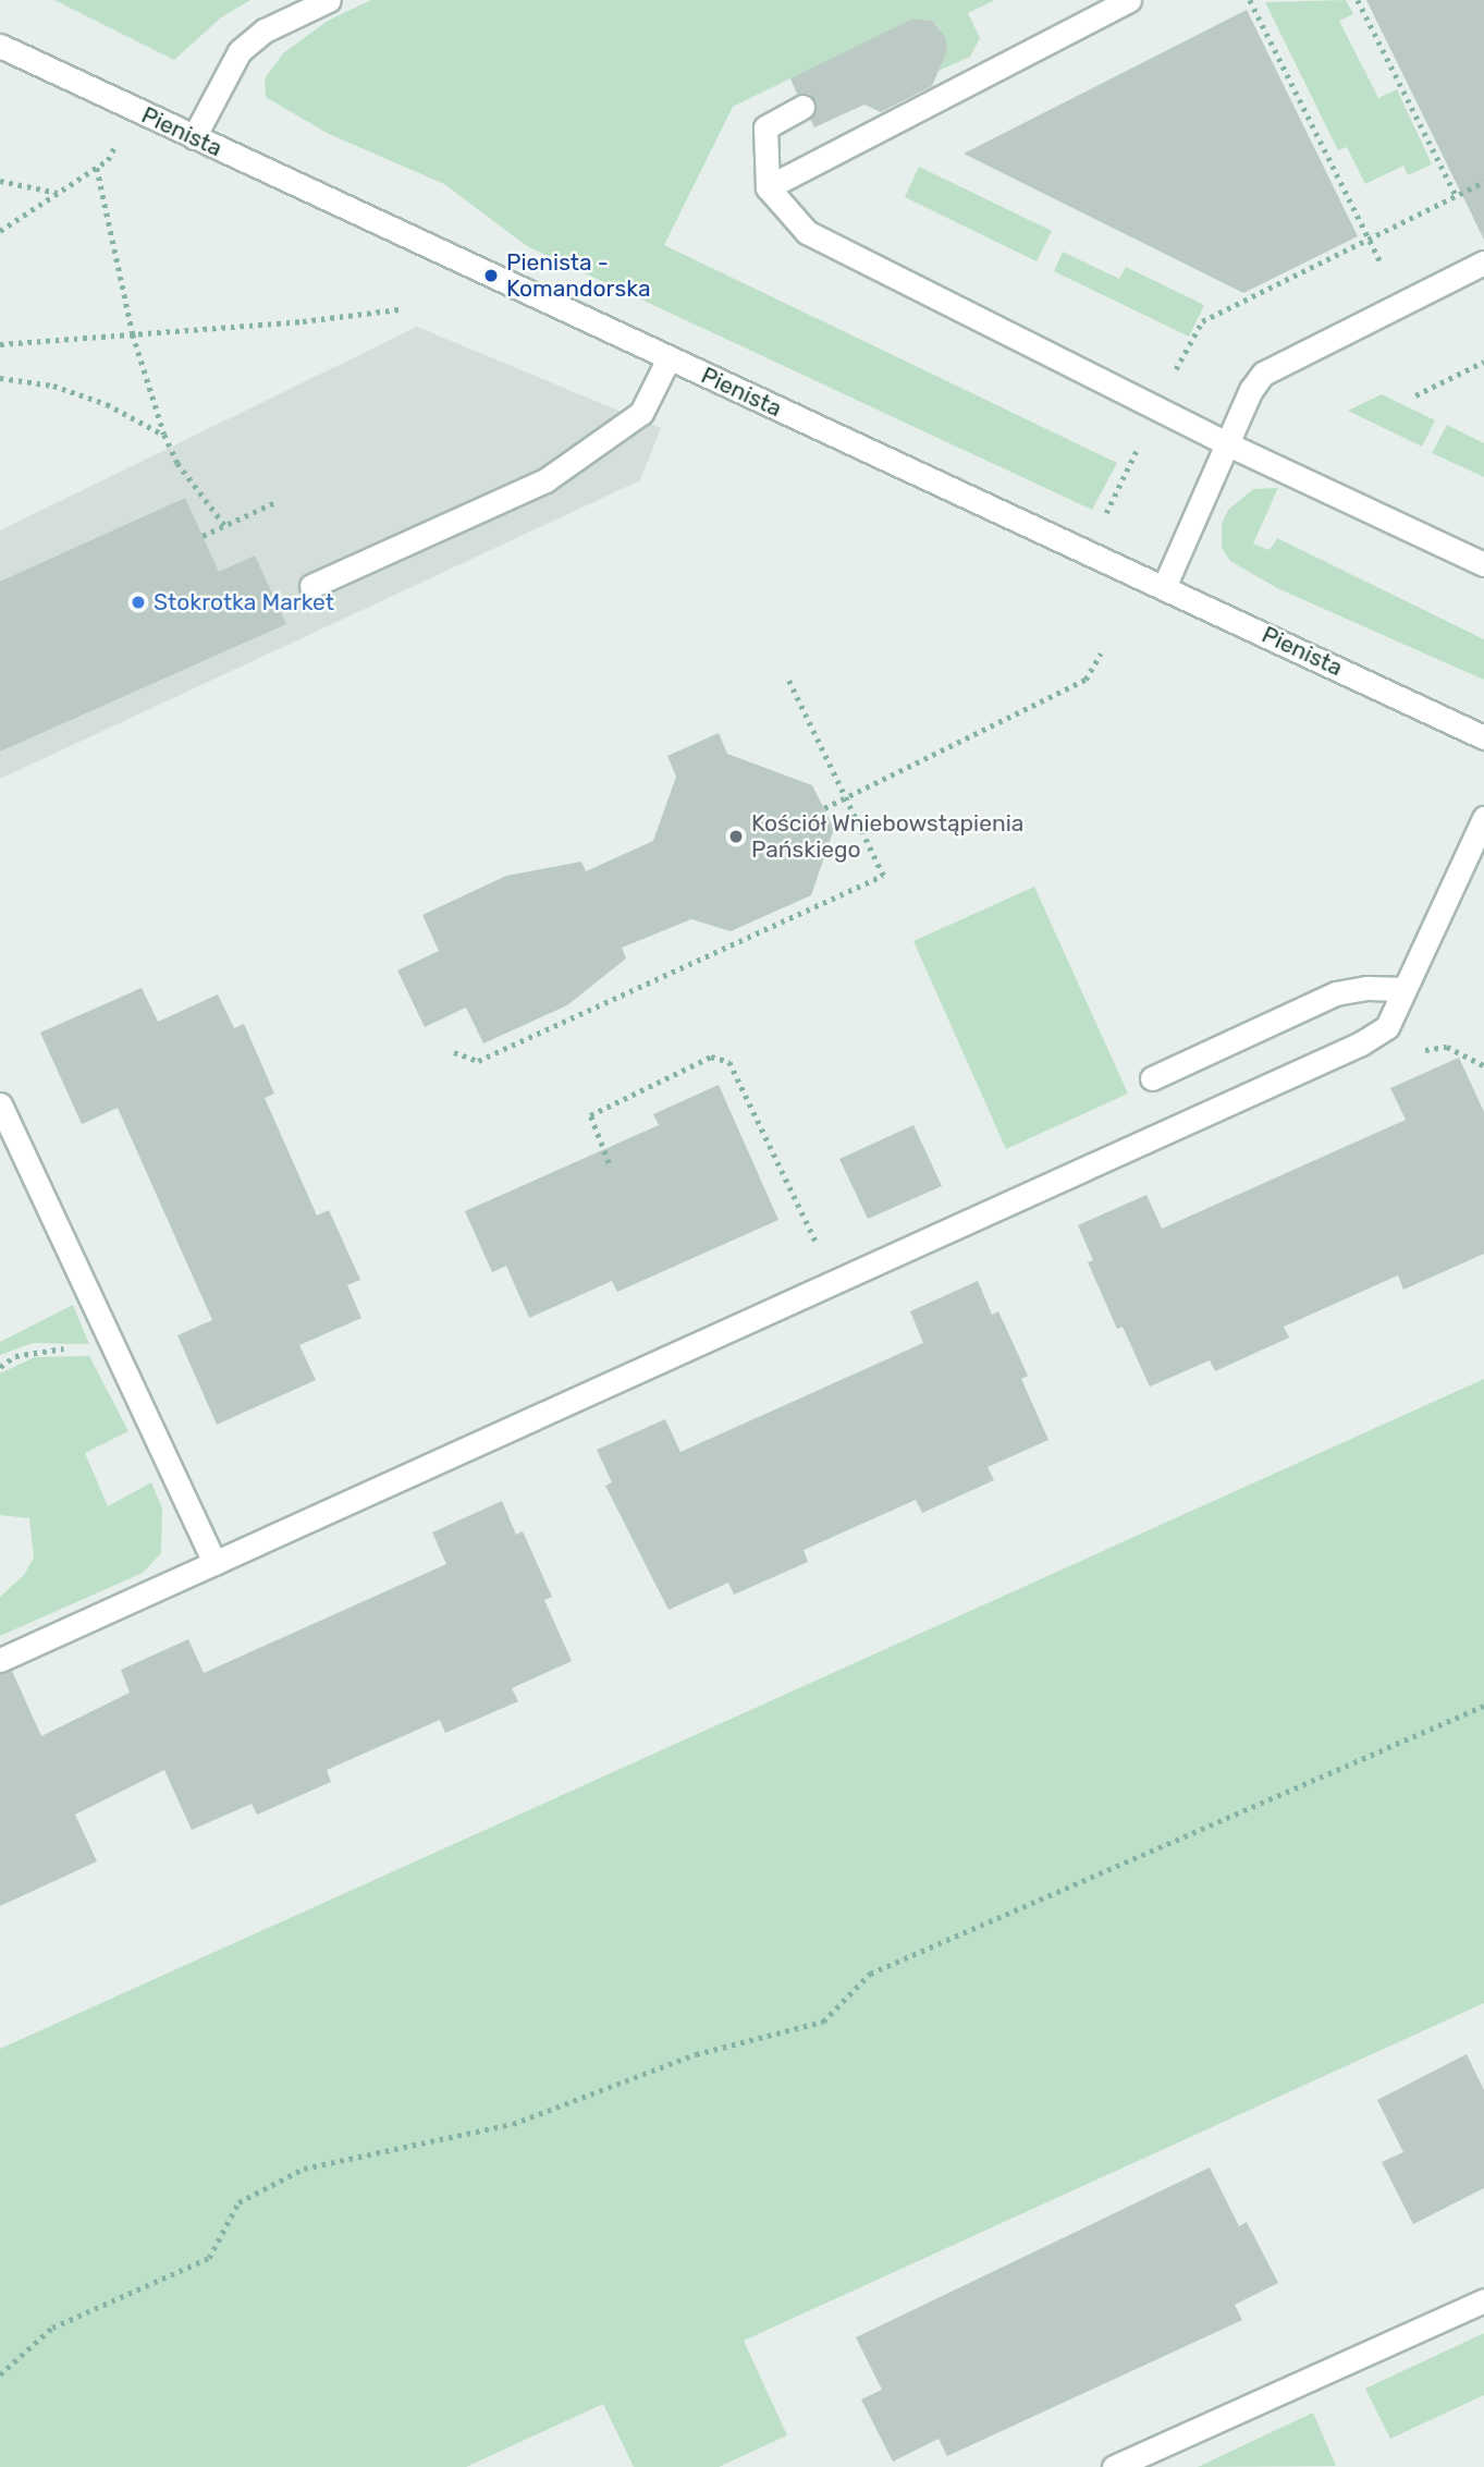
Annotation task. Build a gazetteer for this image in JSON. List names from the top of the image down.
{
  "streets": {
    "street": ["Pienista"]
  },
  "places": ["Pienista - Komandorska", "Stokrotka Market", "Kościół Wniebowstąpienia Pańskiego"]
}
